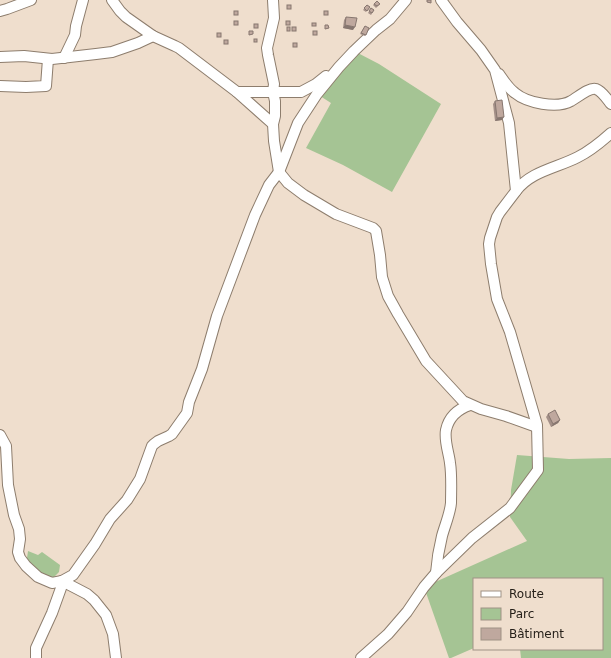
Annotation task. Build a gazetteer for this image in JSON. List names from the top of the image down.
{
  "legend": ["Route", "Parc", "Bâtiment"]
}
